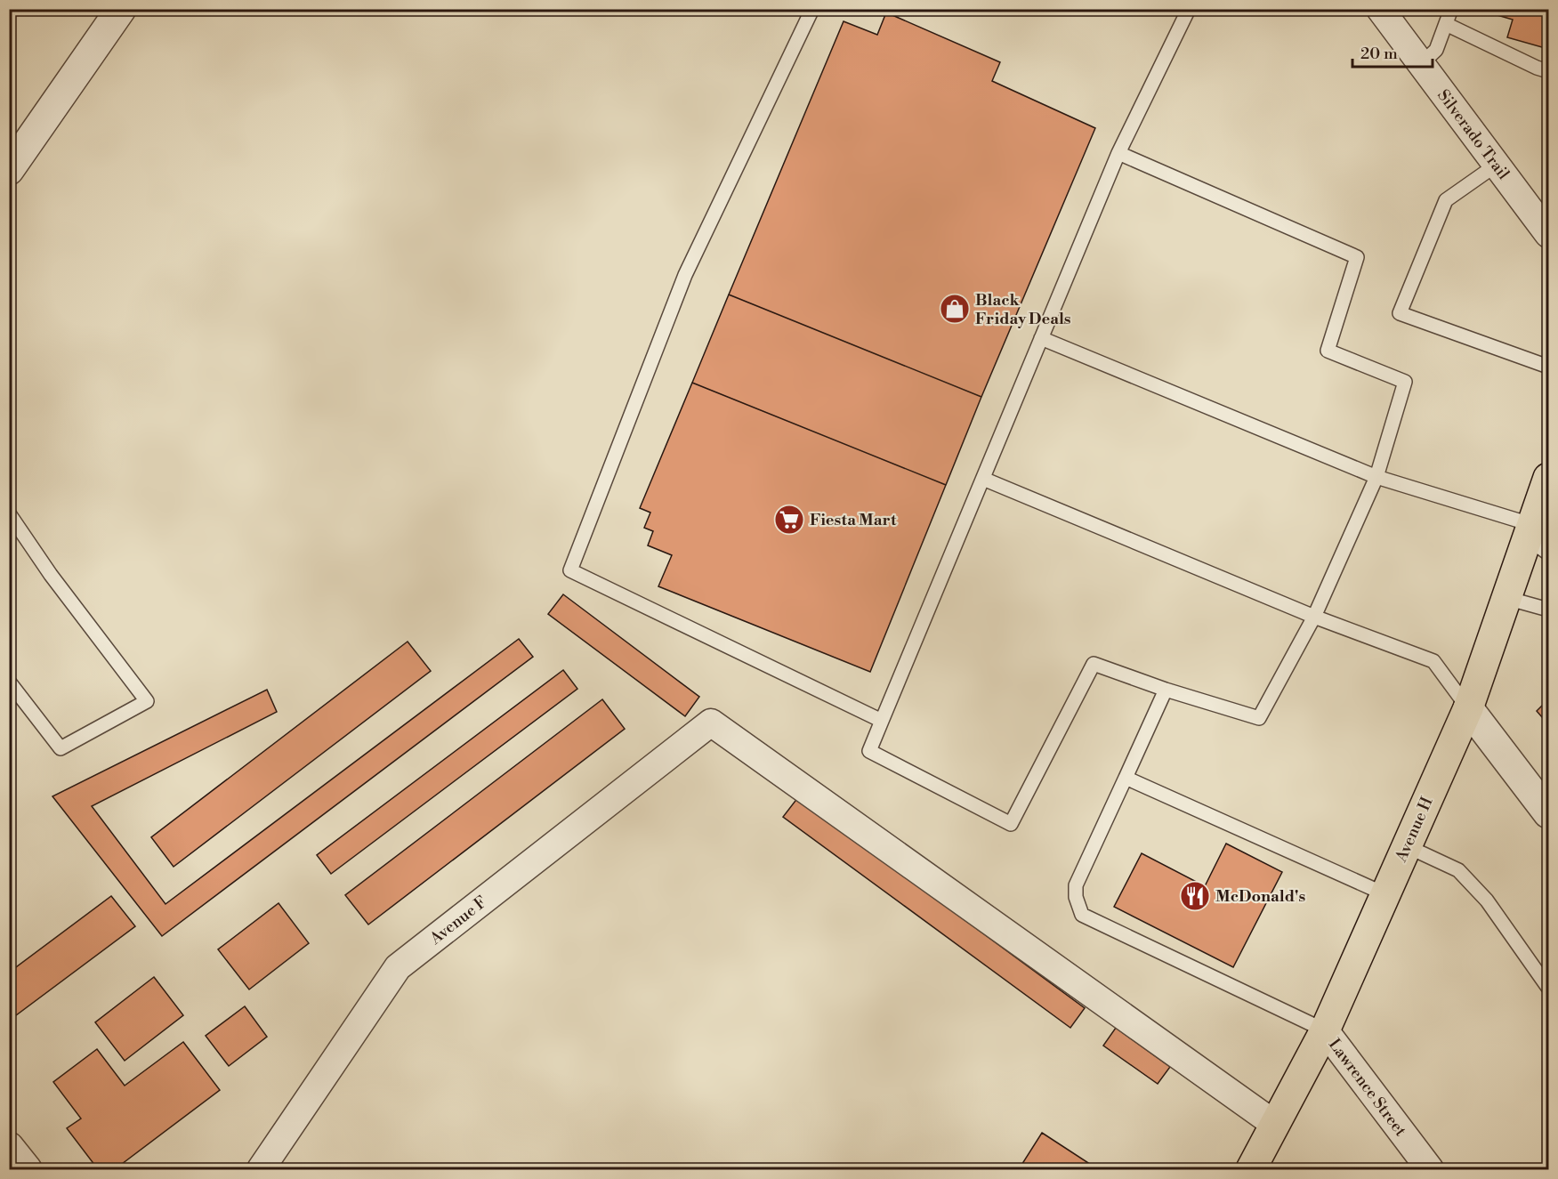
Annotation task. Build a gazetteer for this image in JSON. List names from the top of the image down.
{
  "streets": {
    "main road": ["Avenue H"],
    "street": ["Silverado Trail", "Avenue F", "Lawrence Street"]
  },
  "crossings": [
    ["Avenue H", "Avenue F"],
    ["Avenue H", "Lawrence Street"]
  ],
  "places": {
    "shop": ["Black Friday Deals"],
    "supermarket": ["Fiesta Mart"],
    "restaurant": ["McDonald's"]
  },
  "scale_bar": "20 m"
}
